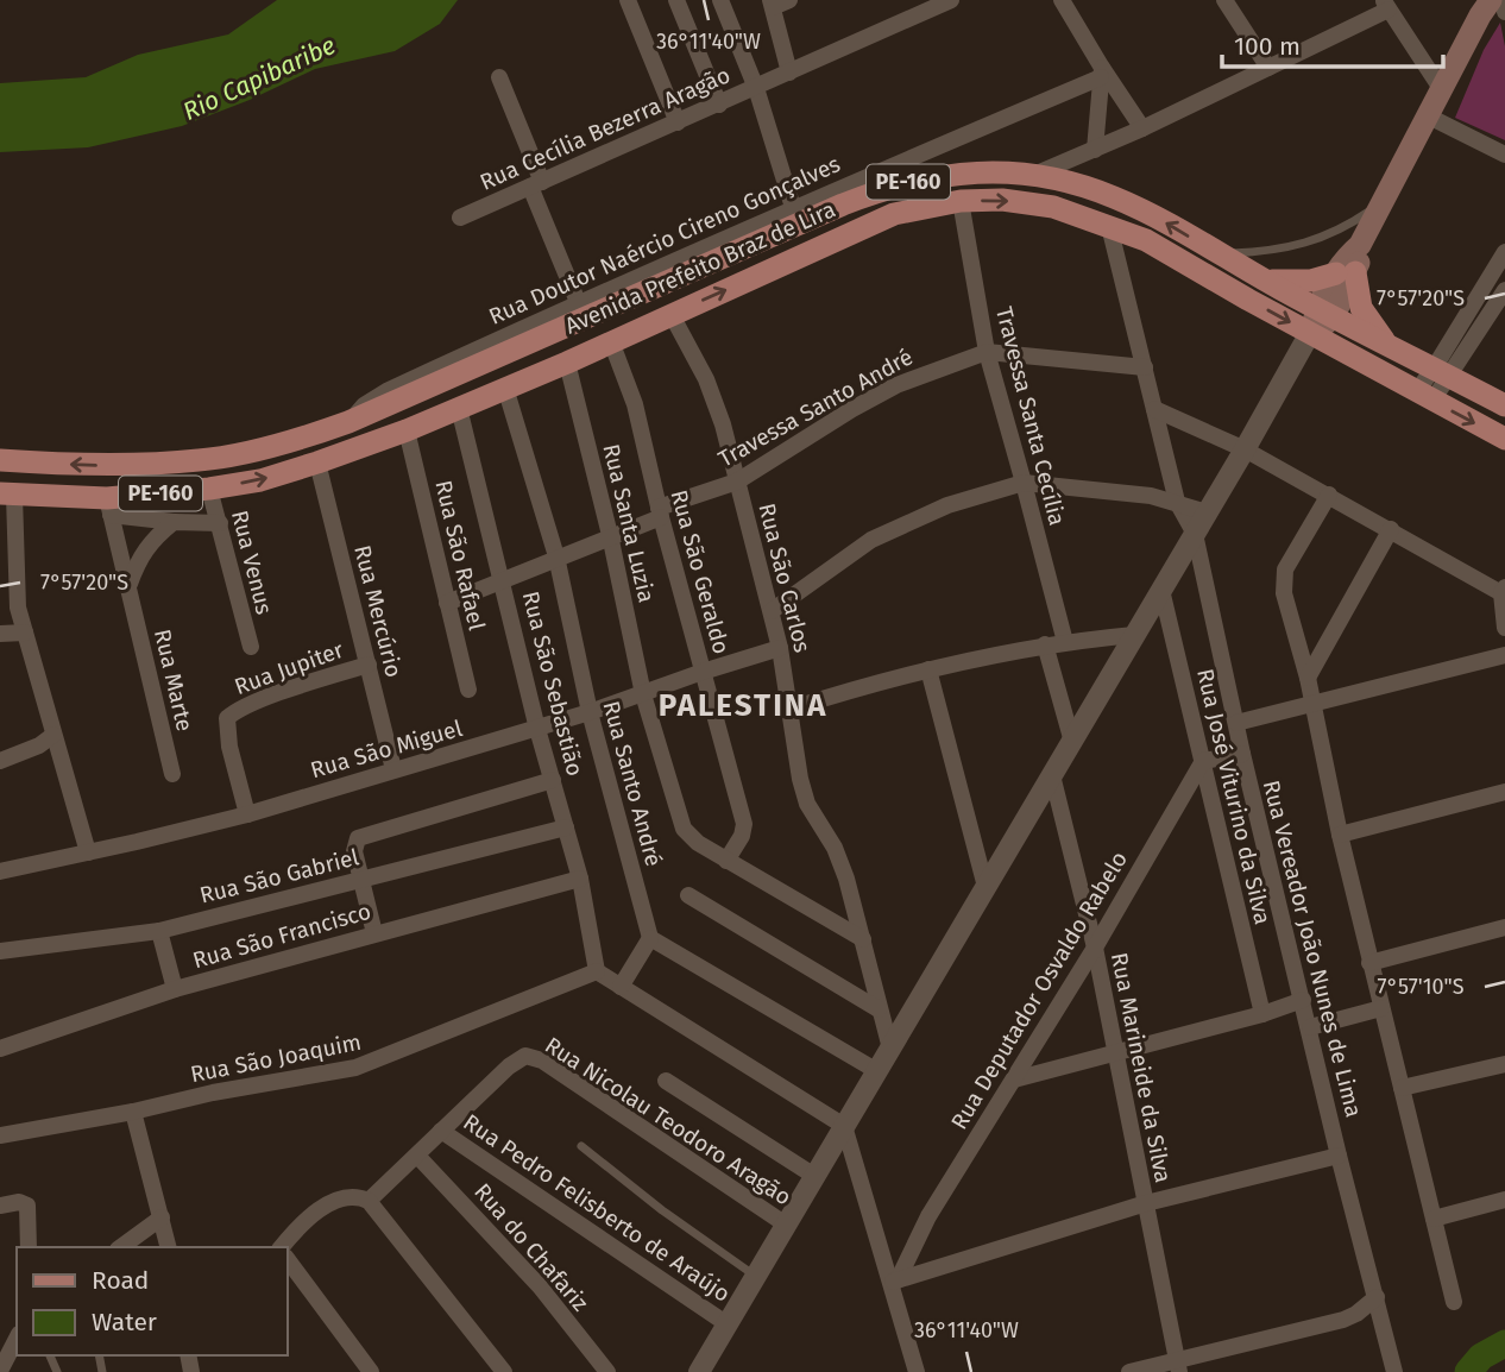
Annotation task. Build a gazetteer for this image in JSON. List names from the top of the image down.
{
  "streets": {
    "main road": ["PE-160", "Avenida Prefeito Braz de Lira"],
    "street": [
      "Rua Cecília Bezerra Aragão",
      "Rua Doutor Naércio Cireno Gonçalves",
      "Travessa Santo André",
      "Travessa Santa Cecília",
      "Rua Santa Luzia",
      "Rua São Rafael",
      "Rua Venus",
      "Rua São Geraldo",
      "Rua São Carlos",
      "Rua Mercúrio",
      "Rua Jupiter",
      "Rua Marte",
      "Rua São Sebastião",
      "Rua São Miguel",
      "Rua Santo André",
      "Rua José Viturino da Silva",
      "Rua São Gabriel",
      "Rua São Francisco",
      "Rua Vereador João Nunes de Lima",
      "Rua Deputador Osvaldo Rabelo",
      "Rua São Joaquim",
      "Rua Marineide da Silva",
      "Rua Nicolau Teodoro Aragão",
      "Rua Pedro Felisberto de Araújo",
      "Rua do Chafariz"
    ]
  },
  "crossings": [
    ["PE-160", "Avenida Prefeito Braz de Lira"],
    ["PE-160", "Rua Venus"],
    ["PE-160", "Rua Mercúrio"],
    ["PE-160", "Rua Marte"],
    ["Rua Doutor Naércio Cireno Gonçalves", "Avenida Prefeito Braz de Lira"],
    ["Avenida Prefeito Braz de Lira", "Travessa Santa Cecília"],
    ["Avenida Prefeito Braz de Lira", "Rua Santa Luzia"],
    ["Avenida Prefeito Braz de Lira", "Rua São Rafael"],
    ["Avenida Prefeito Braz de Lira", "Rua São Geraldo"],
    ["Avenida Prefeito Braz de Lira", "Rua São Carlos"],
    ["Avenida Prefeito Braz de Lira", "Rua Mercúrio"],
    ["Avenida Prefeito Braz de Lira", "Rua São Sebastião"],
    ["Avenida Prefeito Braz de Lira", "Rua Santo André"],
    ["Travessa Santo André", "Travessa Santa Cecília"],
    ["Travessa Santo André", "Rua Santa Luzia"],
    ["Travessa Santo André", "Rua São Rafael"],
    ["Travessa Santo André", "Rua São Geraldo"],
    ["Travessa Santo André", "Rua São Carlos"],
    ["Travessa Santo André", "Rua São Sebastião"],
    ["Travessa Santo André", "Rua Santo André"],
    ["Rua Santa Luzia", "Rua São Geraldo"],
    ["Rua Santa Luzia", "Rua São Carlos"],
    ["Rua Santa Luzia", "Rua São Miguel"],
    ["Rua São Geraldo", "Rua São Miguel"],
    ["Rua São Carlos", "Rua São Miguel"],
    ["Rua Mercúrio", "Rua Jupiter"],
    ["Rua Mercúrio", "Rua São Miguel"],
    ["Rua Jupiter", "Rua São Miguel"],
    ["Rua São Sebastião", "Rua São Miguel"],
    ["Rua São Sebastião", "Rua São Gabriel"],
    ["Rua São Sebastião", "Rua São Francisco"],
    ["Rua São Sebastião", "Rua São Joaquim"],
    ["Rua São Miguel", "Rua Santo André"],
    ["Rua José Viturino da Silva", "Rua Deputador Osvaldo Rabelo"],
    ["Rua Deputador Osvaldo Rabelo", "Rua Marineide da Silva"],
    ["Rua Nicolau Teodoro Aragão", "Rua Pedro Felisberto de Araújo"]
  ],
  "districts": ["PALESTINA"],
  "water": ["Rio Capibaribe"],
  "legend": ["Road", "Water"],
  "scale_bar": "100 m",
  "coordinates": ["36°11'40\"W", "7°57'20\"S", "7°57'10\"S"]
}
